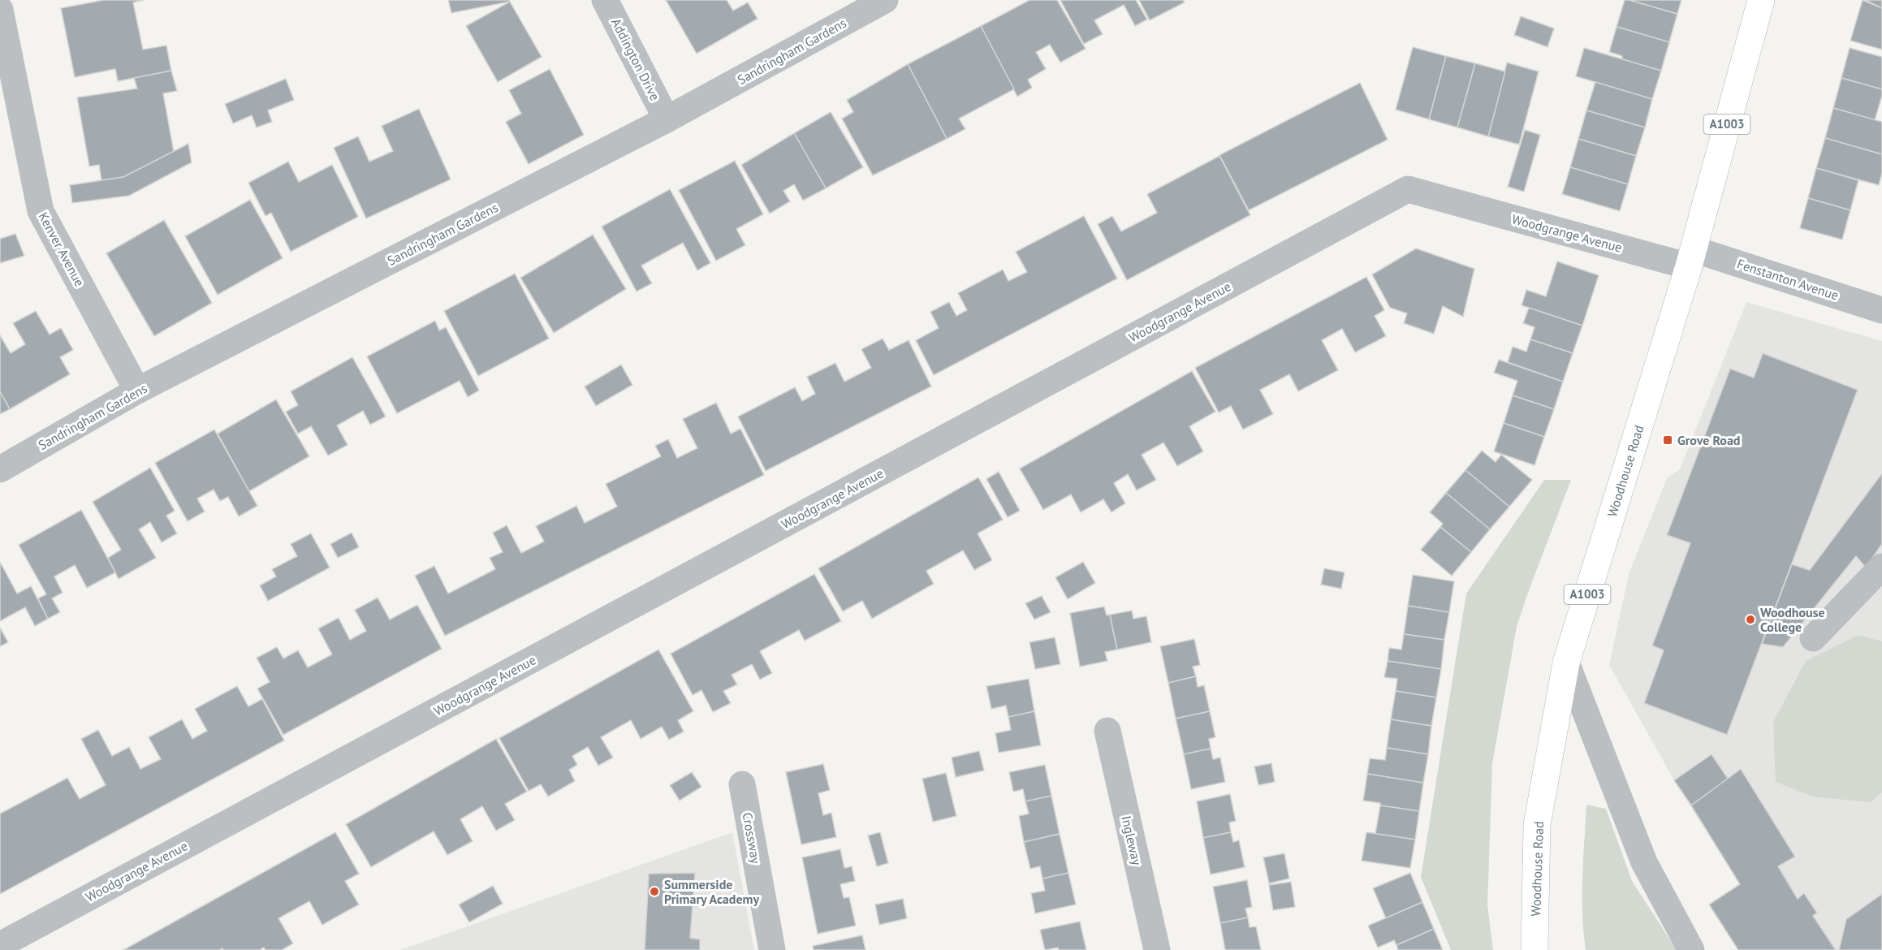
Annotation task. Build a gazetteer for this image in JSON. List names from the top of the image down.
{
  "streets": {
    "main road": ["A1003", "Woodhouse Road"],
    "street": [
      "Sandringham Gardens",
      "Addington Drive",
      "Woodgrange Avenue",
      "Kenver Avenue",
      "Fenstanton Avenue",
      "Crossway",
      "Ingleway"
    ]
  },
  "crossings": [
    ["Sandringham Gardens", "Addington Drive"],
    ["Sandringham Gardens", "Kenver Avenue"],
    ["Woodgrange Avenue", "Fenstanton Avenue"],
    ["Woodgrange Avenue", "Woodhouse Road"],
    ["Fenstanton Avenue", "Woodhouse Road"]
  ],
  "places": {
    "transit": ["Grove Road"],
    "other": ["Woodhouse College", "Summerside Primary Academy"]
  }
}
